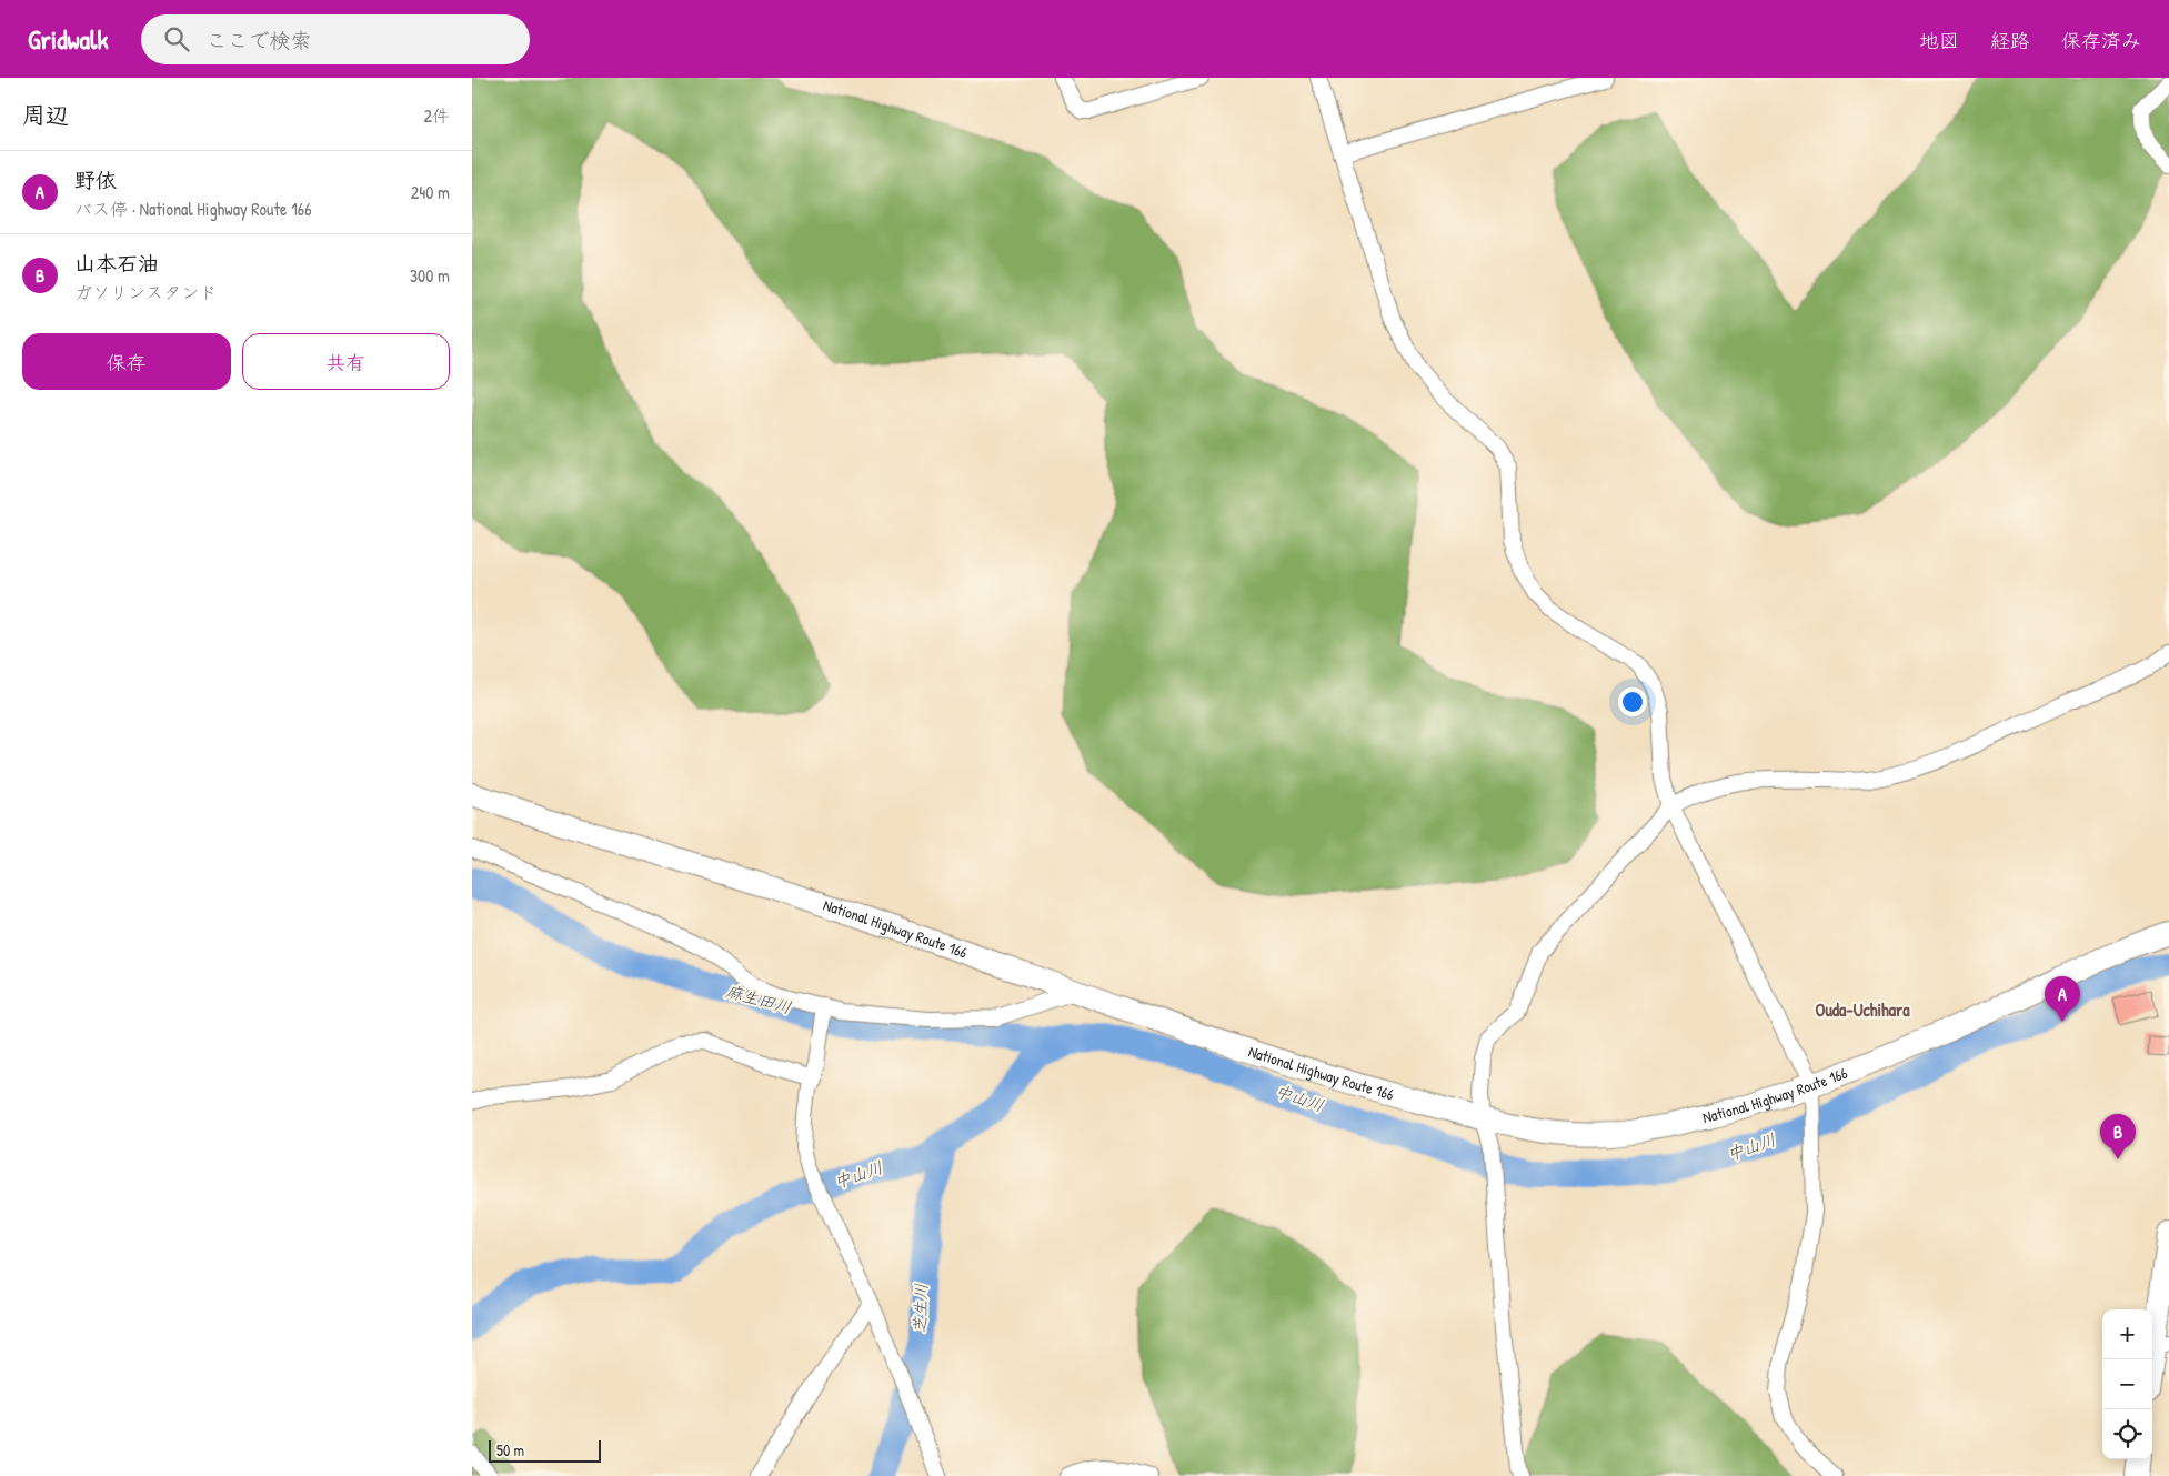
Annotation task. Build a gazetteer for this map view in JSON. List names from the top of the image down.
{
  "streets": {
    "highway": ["National Highway Route 166"]
  },
  "districts": ["Ouda-Uchihara"],
  "water": ["麻生田川", "中山川", "芝生川"],
  "scale_bar": "50 m",
  "page": {
    "header": "Gridwalk",
    "search": "ここで検索",
    "nav": ["地図", "経路", "保存済み"],
    "heading": ["周辺", "2件"],
    "list": [
      {
        "mark": "A",
        "name": "野依",
        "note": "バス停 · National Highway Route 166",
        "value": "240 m"
      },
      {
        "mark": "B",
        "name": "山本石油",
        "note": "ガソリンスタンド",
        "value": "300 m"
      }
    ],
    "buttons": ["保存", "共有"],
    "pins": ["A", "B"],
    "map_buttons": ["+", "−"],
    "scale": "50 m"
  }
}
